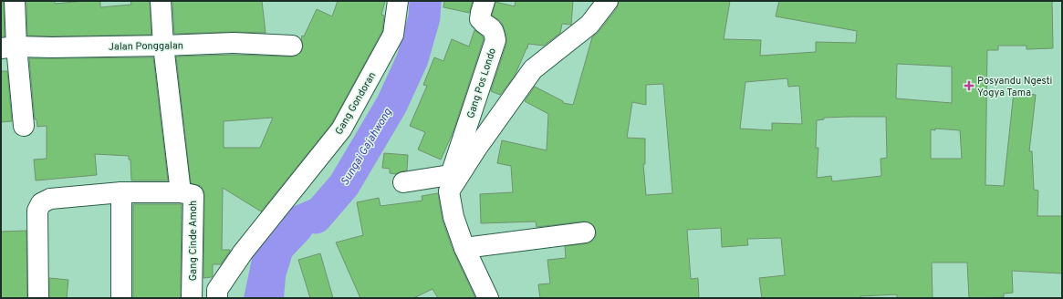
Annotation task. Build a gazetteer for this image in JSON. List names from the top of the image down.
{
  "streets": {
    "street": [
      "Jalan Ponggalan",
      "Gang Pos Londo",
      "Gang Gondoran",
      "Gang Cinde Amoh"
    ]
  },
  "water": ["Sungai Gajahwong"],
  "places": {
    "health": ["Posyandu Ngesti Yogya Tama"]
  }
}
